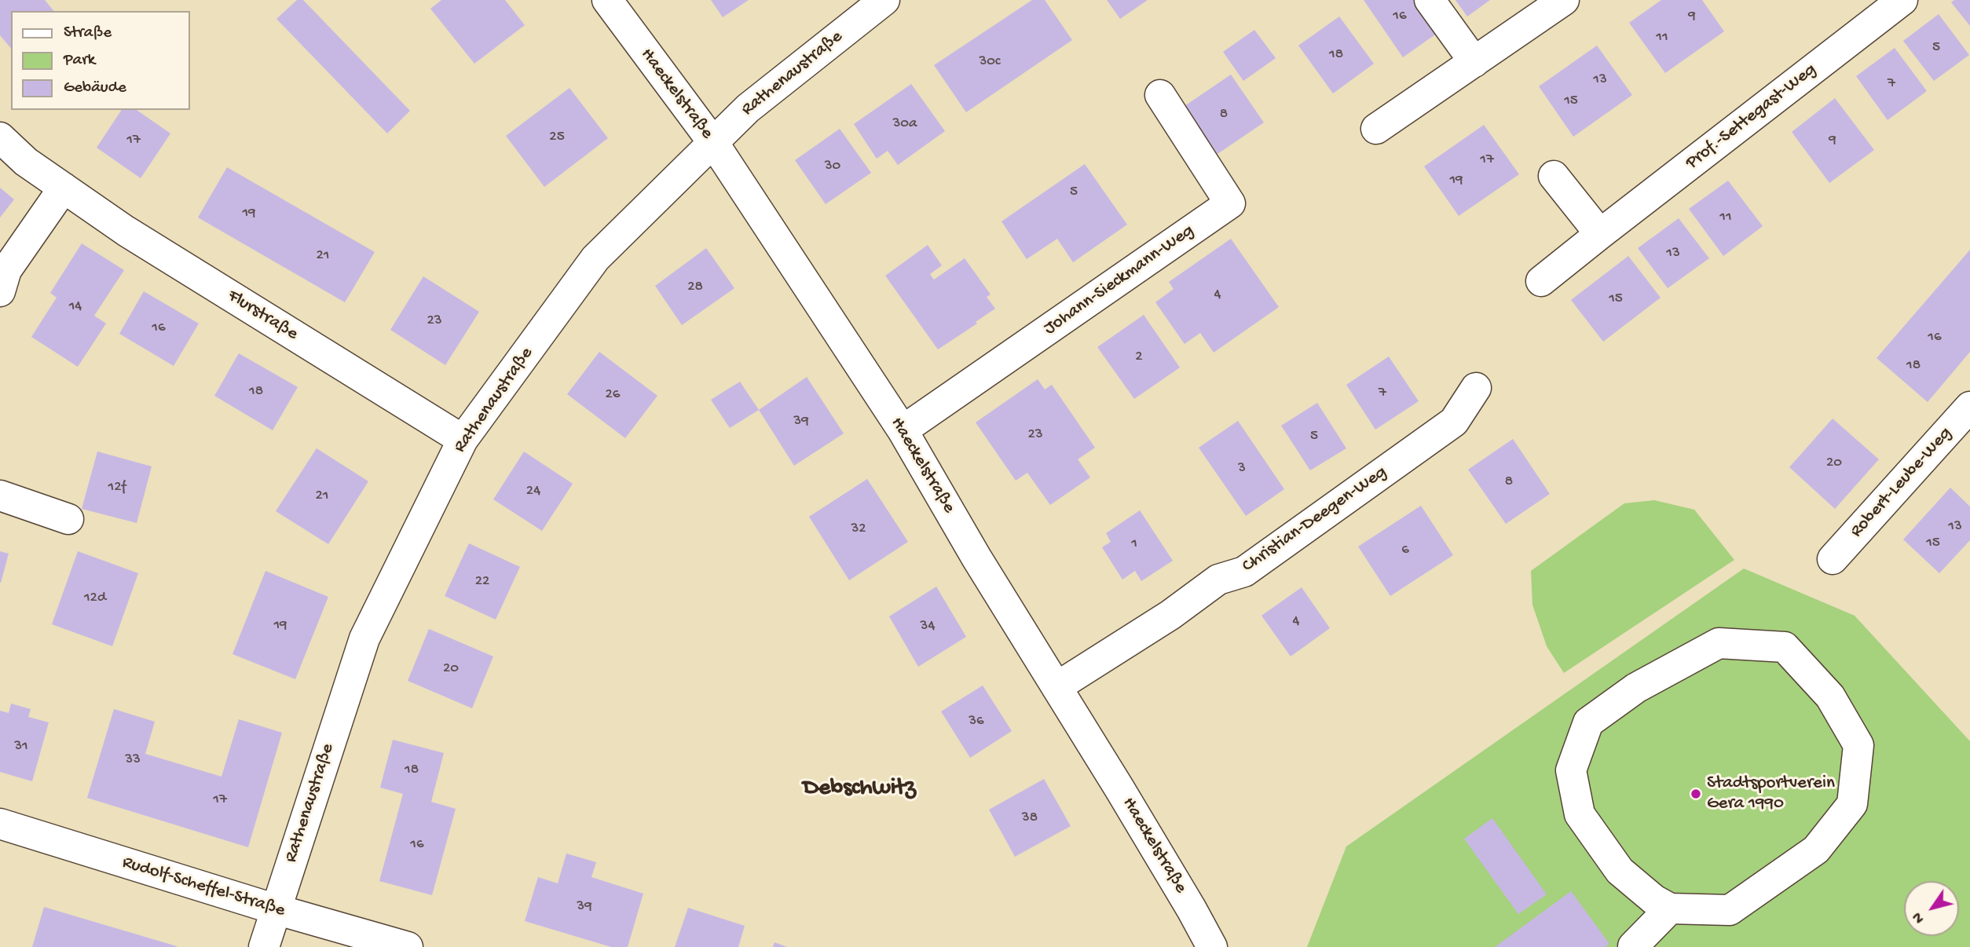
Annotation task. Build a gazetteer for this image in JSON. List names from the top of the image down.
{
  "streets": {
    "street": [
      "Rathenaustraße",
      "Haeckelstraße",
      "Prof.-Settegast-Weg",
      "Johann-Sieckmann-Weg",
      "Flurstraße",
      "Robert-Leube-Weg",
      "Christian-Deegen-Weg",
      "Rudolf-Scheffel-Straße"
    ]
  },
  "crossings": [
    ["Rathenaustraße", "Haeckelstraße"],
    ["Rathenaustraße", "Flurstraße"],
    ["Rathenaustraße", "Rudolf-Scheffel-Straße"],
    ["Haeckelstraße", "Johann-Sieckmann-Weg"],
    ["Haeckelstraße", "Christian-Deegen-Weg"]
  ],
  "districts": ["Debschwitz"],
  "places": ["Stadtsportverein Gera 1990"],
  "house_numbers": [
    "16",
    "9",
    "11",
    "5",
    "18",
    "30c",
    "13",
    "7",
    "15",
    "8",
    "30a",
    "25",
    "17",
    "9",
    "17",
    "30",
    "19",
    "5",
    "19",
    "11",
    "13",
    "21",
    "28",
    "4",
    "15",
    "14",
    "23",
    "16",
    "16",
    "2",
    "18",
    "18",
    "7",
    "26",
    "39",
    "23",
    "5",
    "20",
    "3",
    "8",
    "12f",
    "24",
    "21",
    "13",
    "32",
    "15",
    "1",
    "6",
    "22",
    "12d",
    "4",
    "19",
    "34",
    "20",
    "36",
    "31",
    "33",
    "18",
    "17",
    "38",
    "16",
    "39"
  ],
  "legend": ["Straße", "Park", "Gebäude"],
  "north": "bottom left"
}
